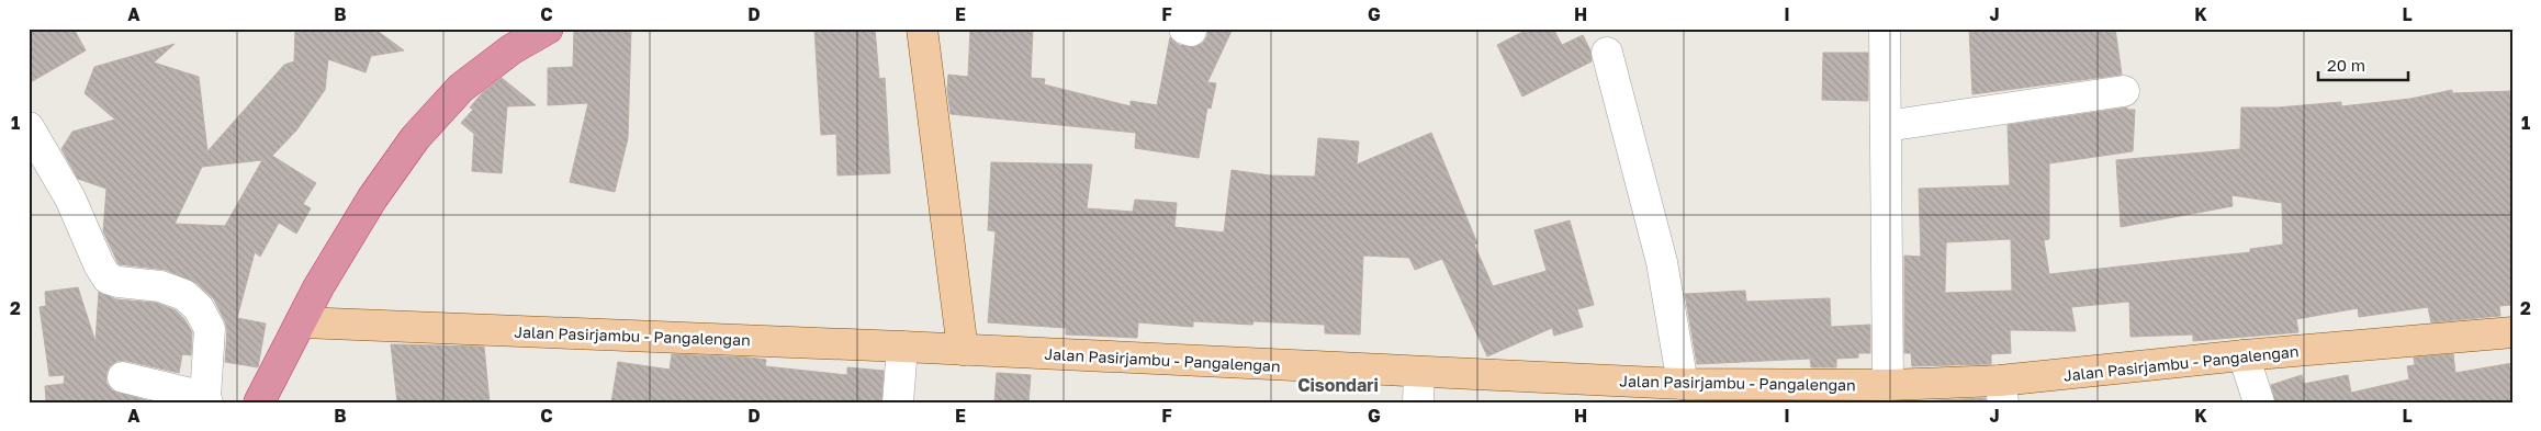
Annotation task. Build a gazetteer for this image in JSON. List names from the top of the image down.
{
  "streets": {
    "main road": ["Jalan Pasirjambu - Pangalengan"]
  },
  "districts": ["Cisondari"],
  "scale_bar": "20 m",
  "grid": {
    "columns": [
      "A",
      "B",
      "C",
      "D",
      "E",
      "F",
      "G",
      "H",
      "I",
      "J",
      "K",
      "L"
    ],
    "rows": ["1", "2"]
  }
}
